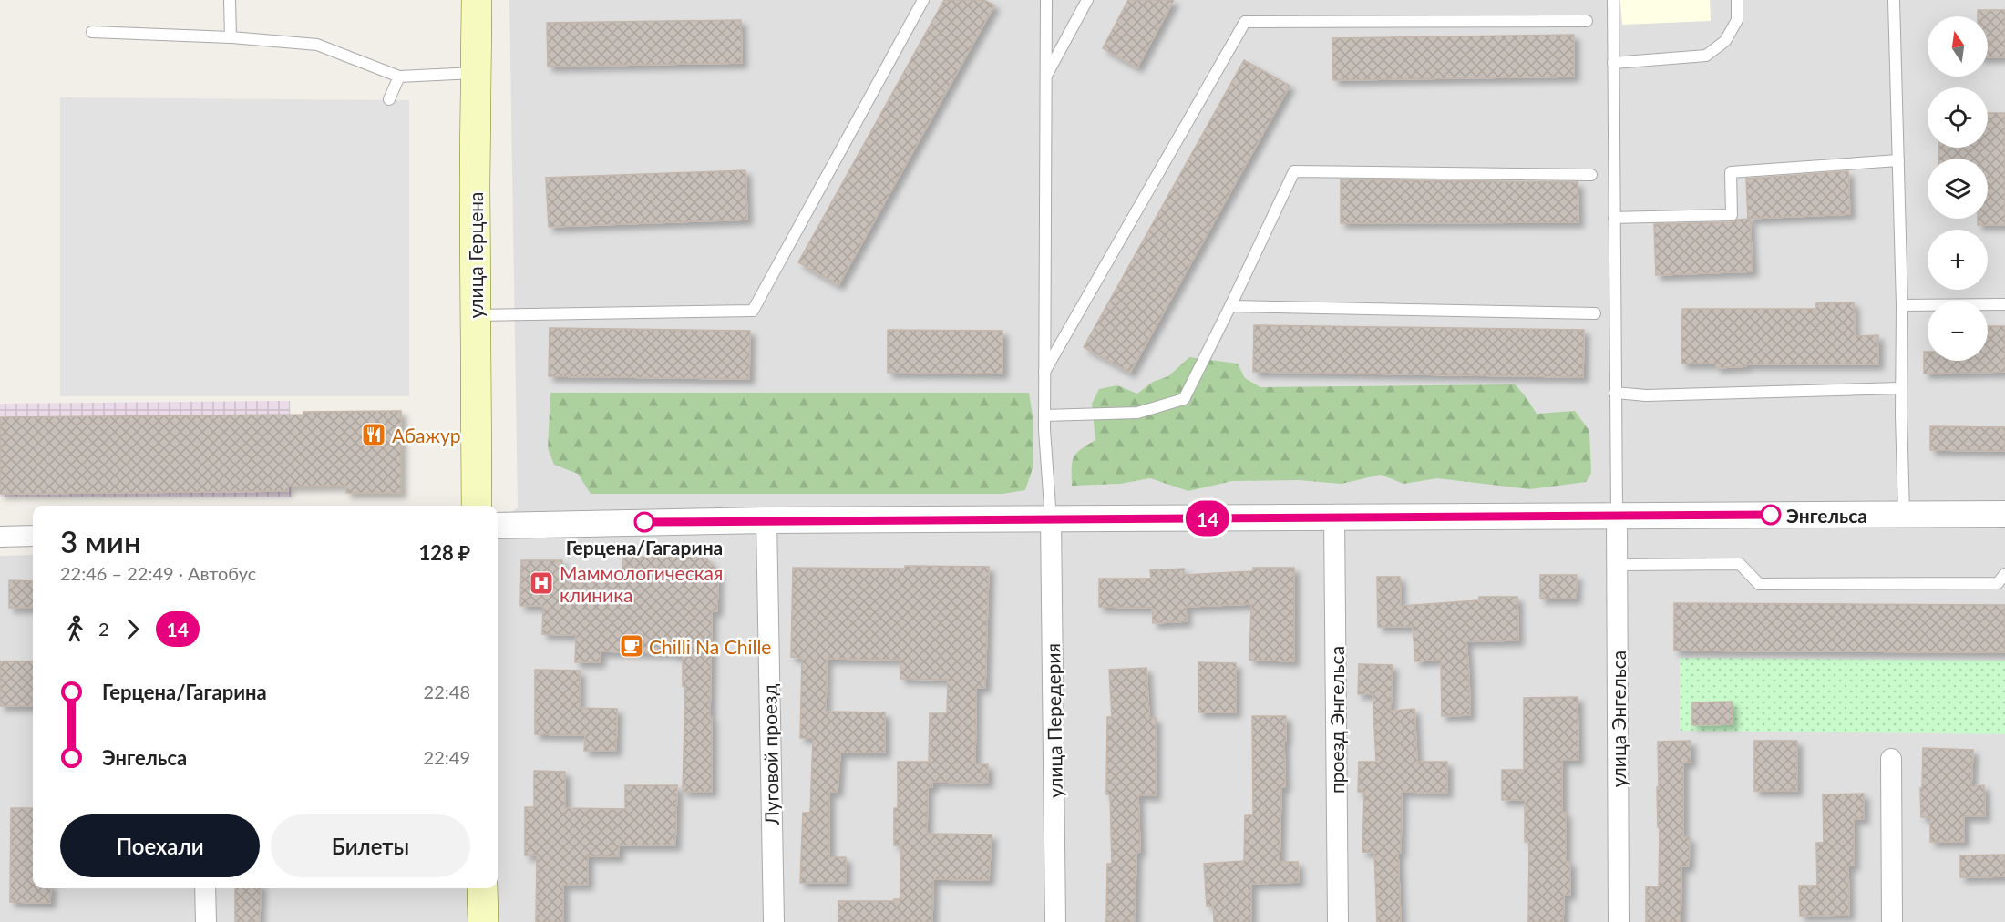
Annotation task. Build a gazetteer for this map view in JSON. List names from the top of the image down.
{
  "streets": {
    "main road": ["улица Герцена"],
    "street": [
      "улица Энгельса",
      "проезд Энгельса",
      "улица Передерия",
      "Луговой проезд"
    ]
  },
  "places": {
    "restaurant": ["Абажур"],
    "other": ["Энгельса", "Герцена/Гагарина"],
    "hospital": ["Маммологическая клиника"],
    "cafe": ["Chilli Na Chille"]
  },
  "lines": ["bus line 14"],
  "north": "top",
  "page": {
    "on_map": "14",
    "map_buttons": ["+", "−"],
    "heading": ["3 мин", "22:46 – 22:49 · Автобус", "128 ₽"],
    "legs": ["2", "14"],
    "list": [
      {
        "name": "Герцена/Гагарина",
        "value": "22:48"
      },
      {
        "name": "Энгельса",
        "value": "22:49"
      }
    ],
    "buttons": ["Поехали", "Билеты"]
  }
}
